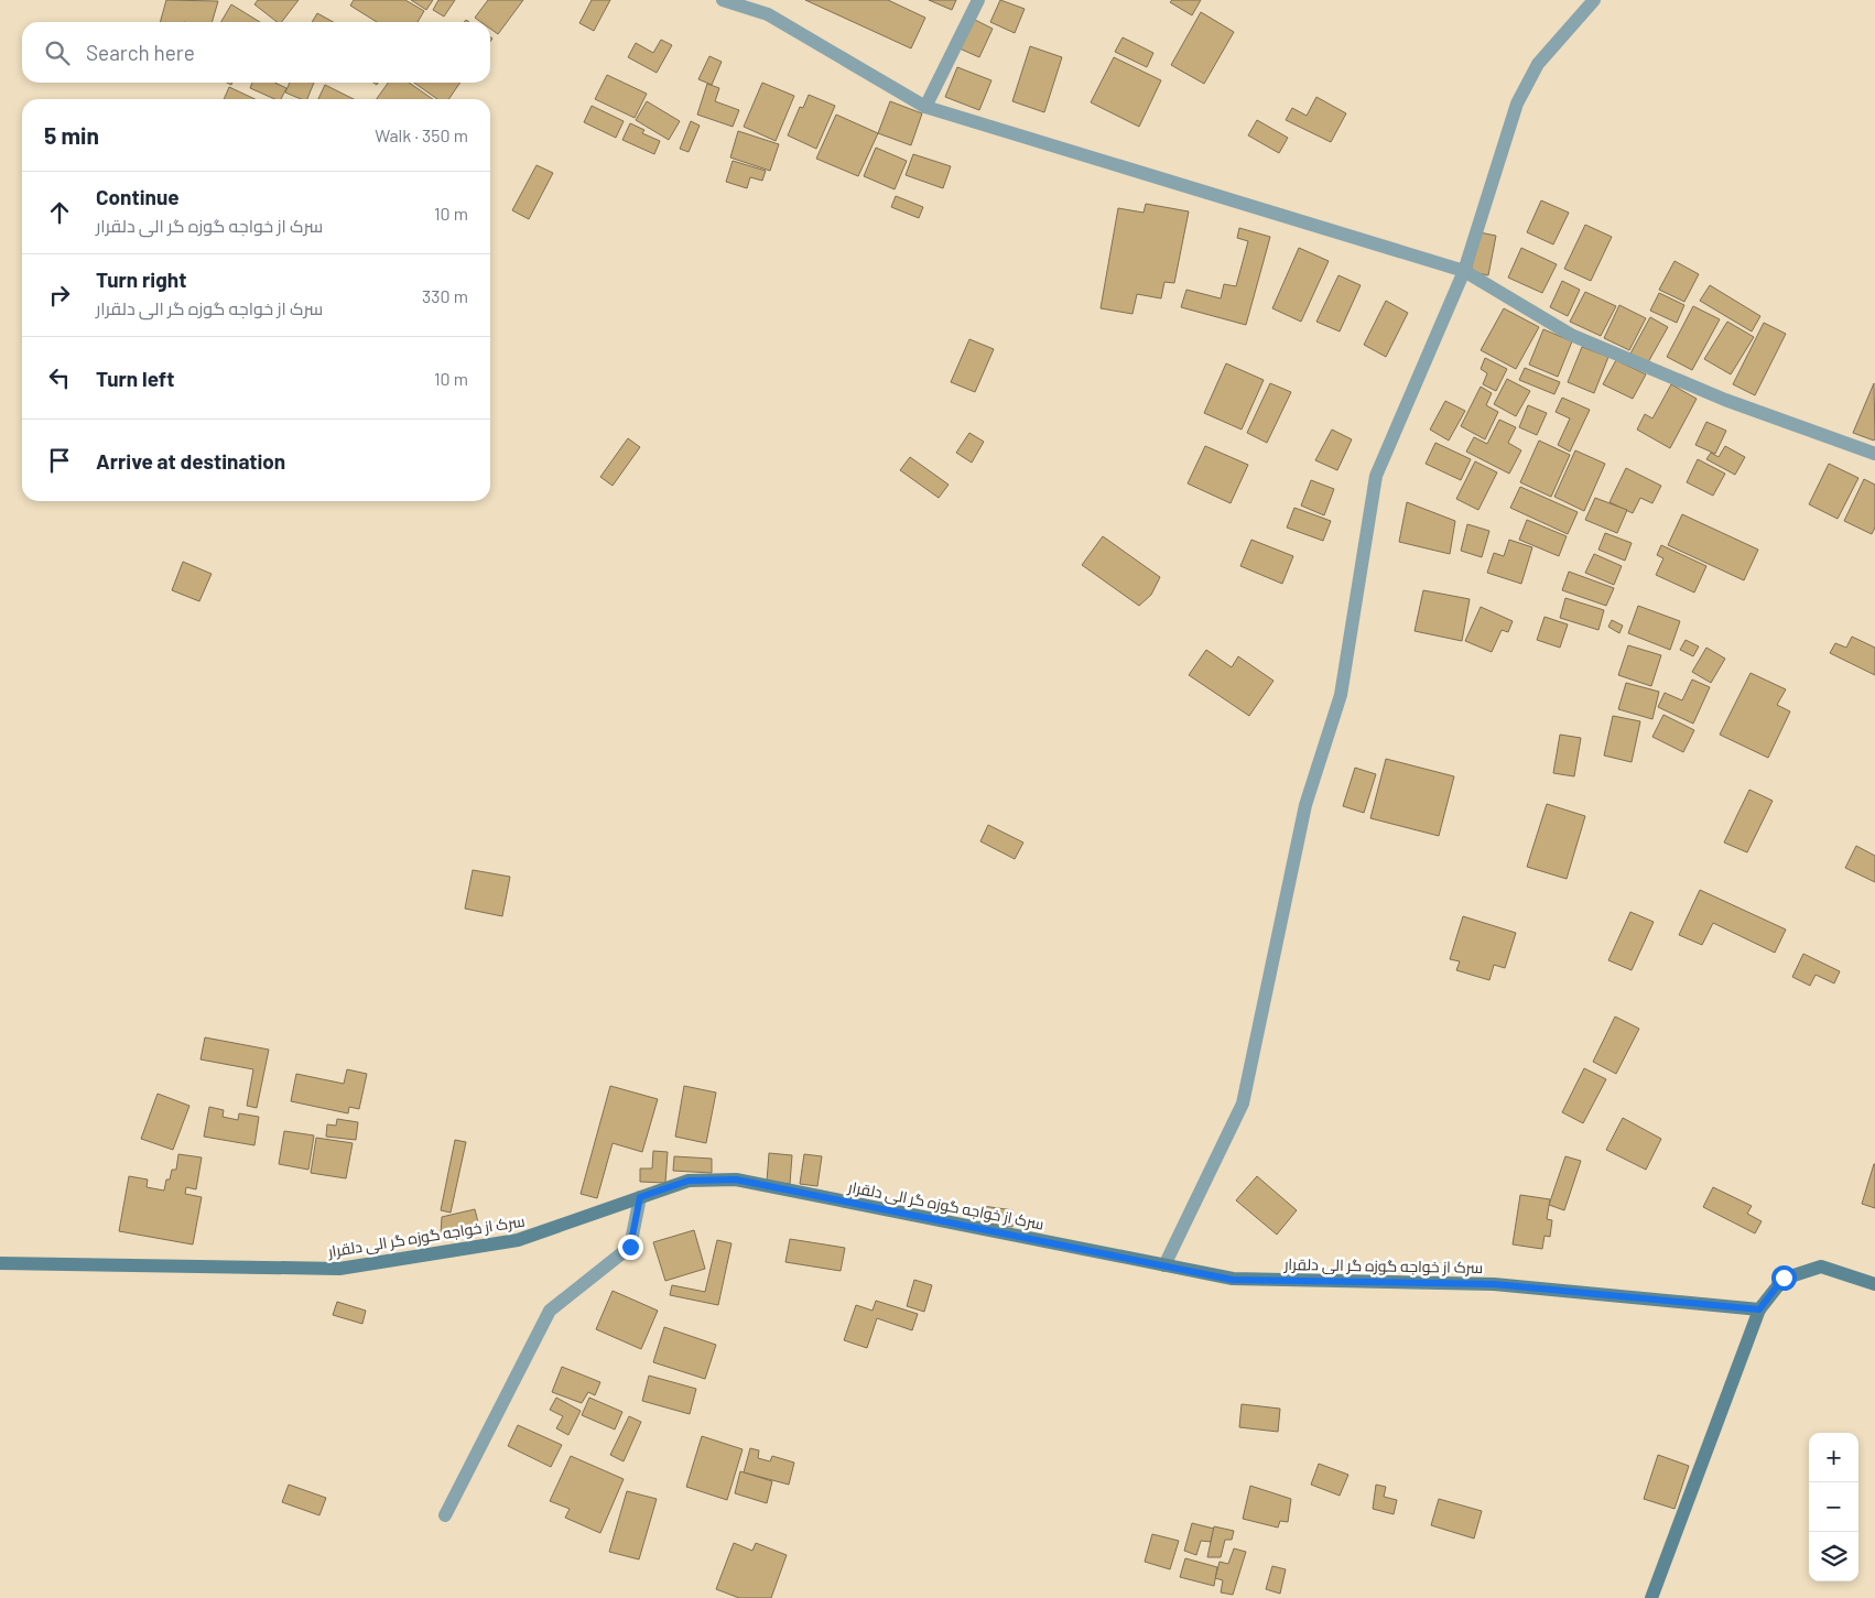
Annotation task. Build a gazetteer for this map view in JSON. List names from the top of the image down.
{
  "streets": {
    "street": ["سرک از خواجه گوزه گر الی دلقرار"]
  },
  "page": {
    "search": "Search here",
    "heading": ["5 min", "Walk · 350 m"],
    "list": [
      ["Continue", "سرک از خواجه گوزه گر الی دلقرار", "10 m"],
      ["Turn right", "سرک از خواجه گوزه گر الی دلقرار", "330 m"],
      ["Turn left", "10 m"],
      "Arrive at destination"
    ],
    "map_buttons": ["+", "−"]
  }
}
